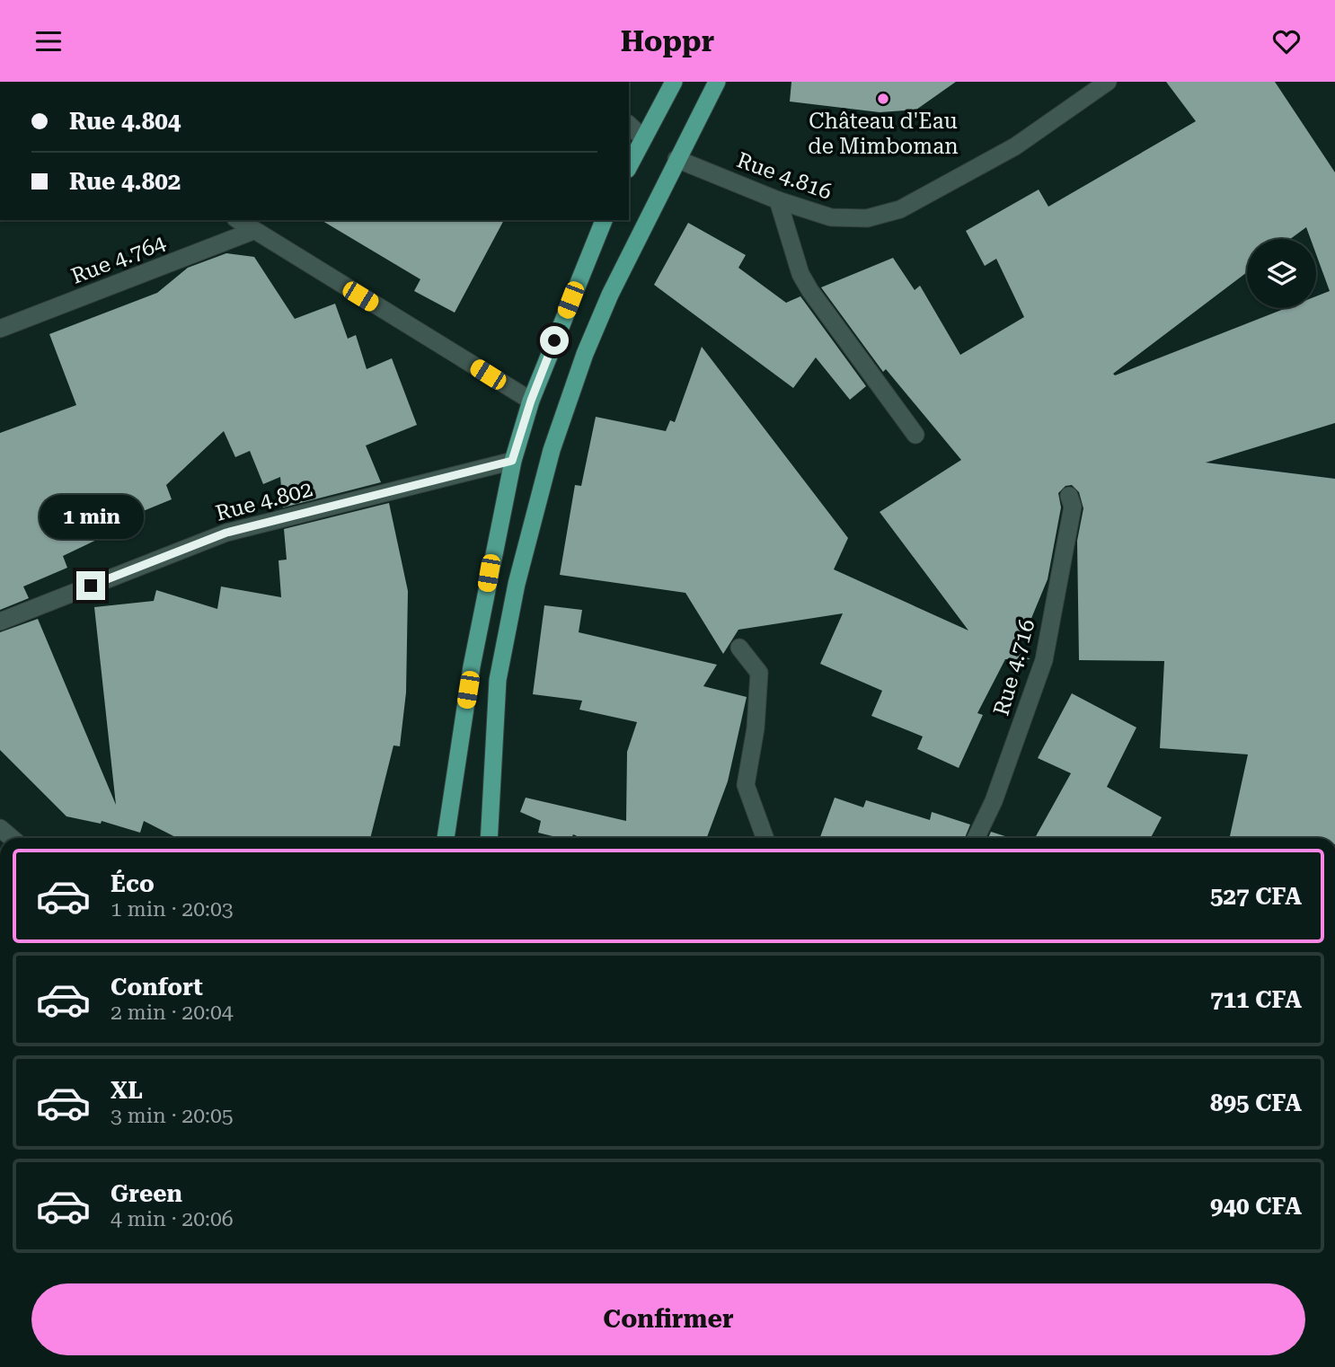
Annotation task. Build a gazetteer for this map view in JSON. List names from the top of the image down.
{
  "streets": {
    "street": [
      "Rue 4.816",
      "Rue 4.764",
      "Rue 4.802",
      "Rue 4.716"
    ]
  },
  "places": ["Château d'Eau de Mimboman"],
  "page": {
    "header": "Hoppr",
    "banner": ["Rue 4.804", "Rue 4.802"],
    "bubble": "1 min",
    "list": [
      {
        "name": "Éco",
        "note": "1 min · 20:03",
        "value": "527 CFA"
      },
      {
        "name": "Confort",
        "note": "2 min · 20:04",
        "value": "711 CFA"
      },
      {
        "name": "XL",
        "note": "3 min · 20:05",
        "value": "895 CFA"
      },
      {
        "name": "Green",
        "note": "4 min · 20:06",
        "value": "940 CFA"
      }
    ],
    "buttons": "Confirmer"
  }
}
